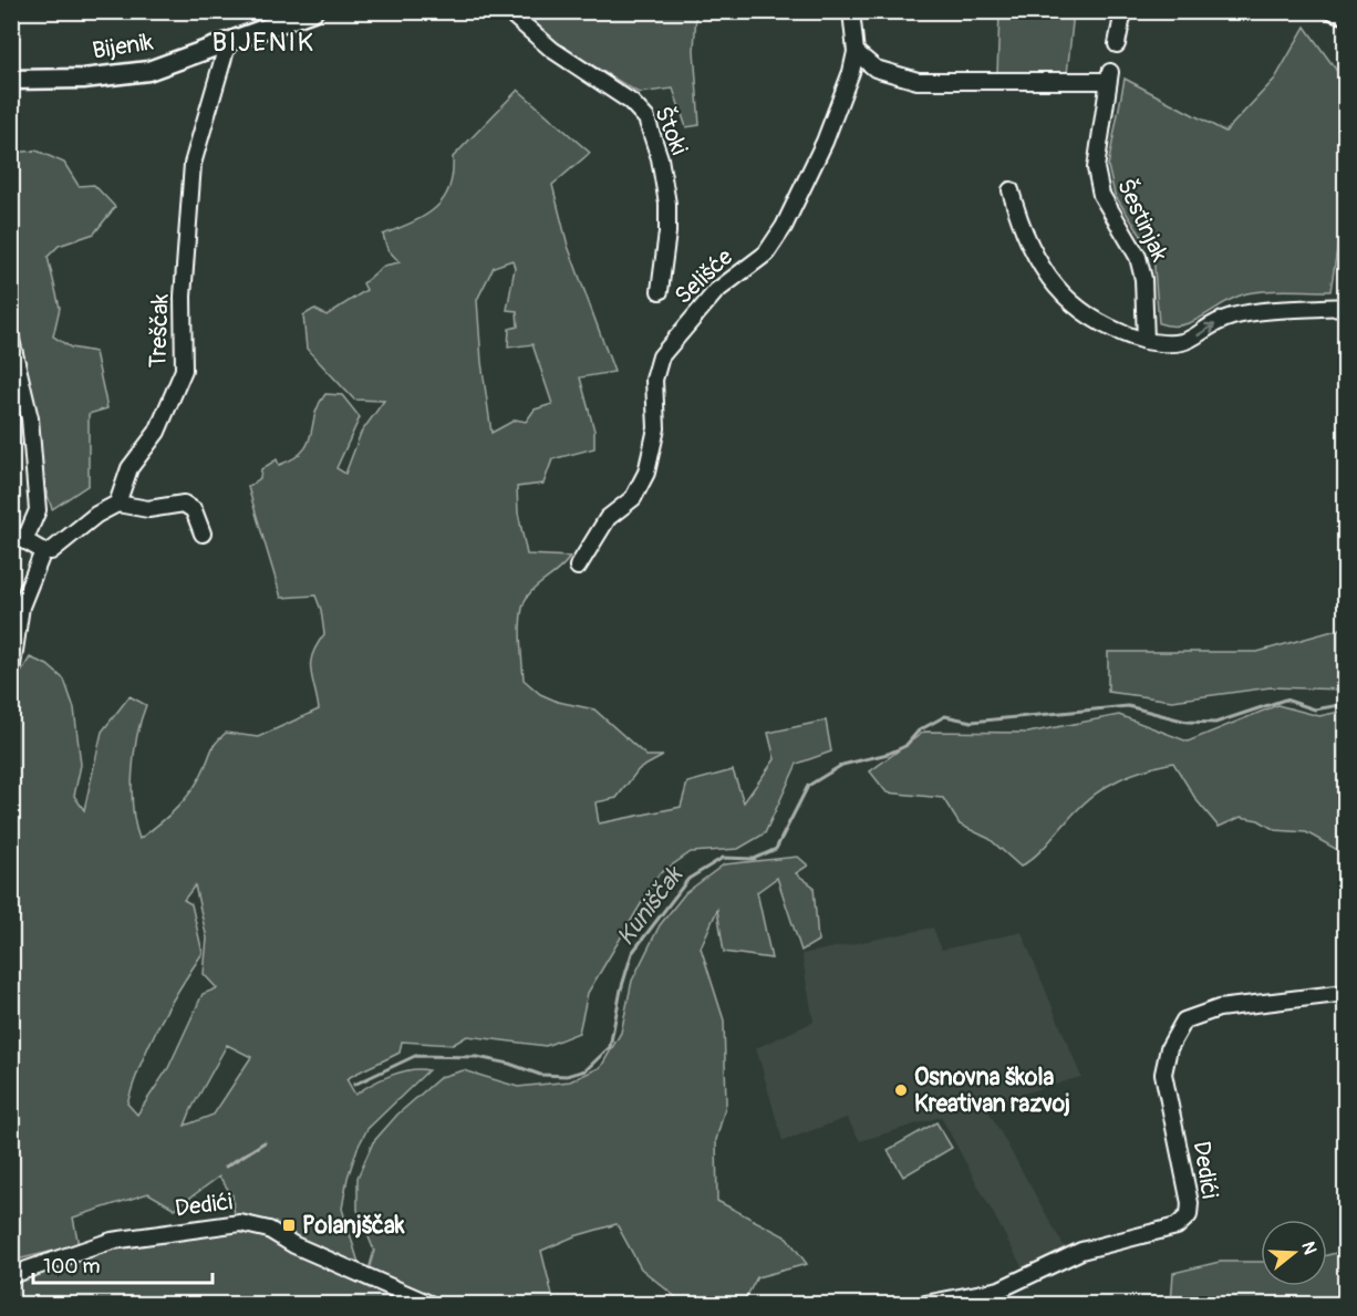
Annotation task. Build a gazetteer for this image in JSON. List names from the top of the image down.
{
  "streets": {
    "main road": ["Bijenik"],
    "street": [
      "Štoki",
      "Šestinjak",
      "Selišće",
      "Treščak",
      "Dedići"
    ]
  },
  "crossings": [
    ["Bijenik", "Treščak"],
    ["Šestinjak", "Selišće"]
  ],
  "districts": ["BIJENIK"],
  "water": ["Kuniščak"],
  "places": {
    "other": ["Osnovna škola Kreativan razvoj"],
    "transit": ["Polanjščak"]
  },
  "scale_bar": "100 m",
  "north": "right"
}
